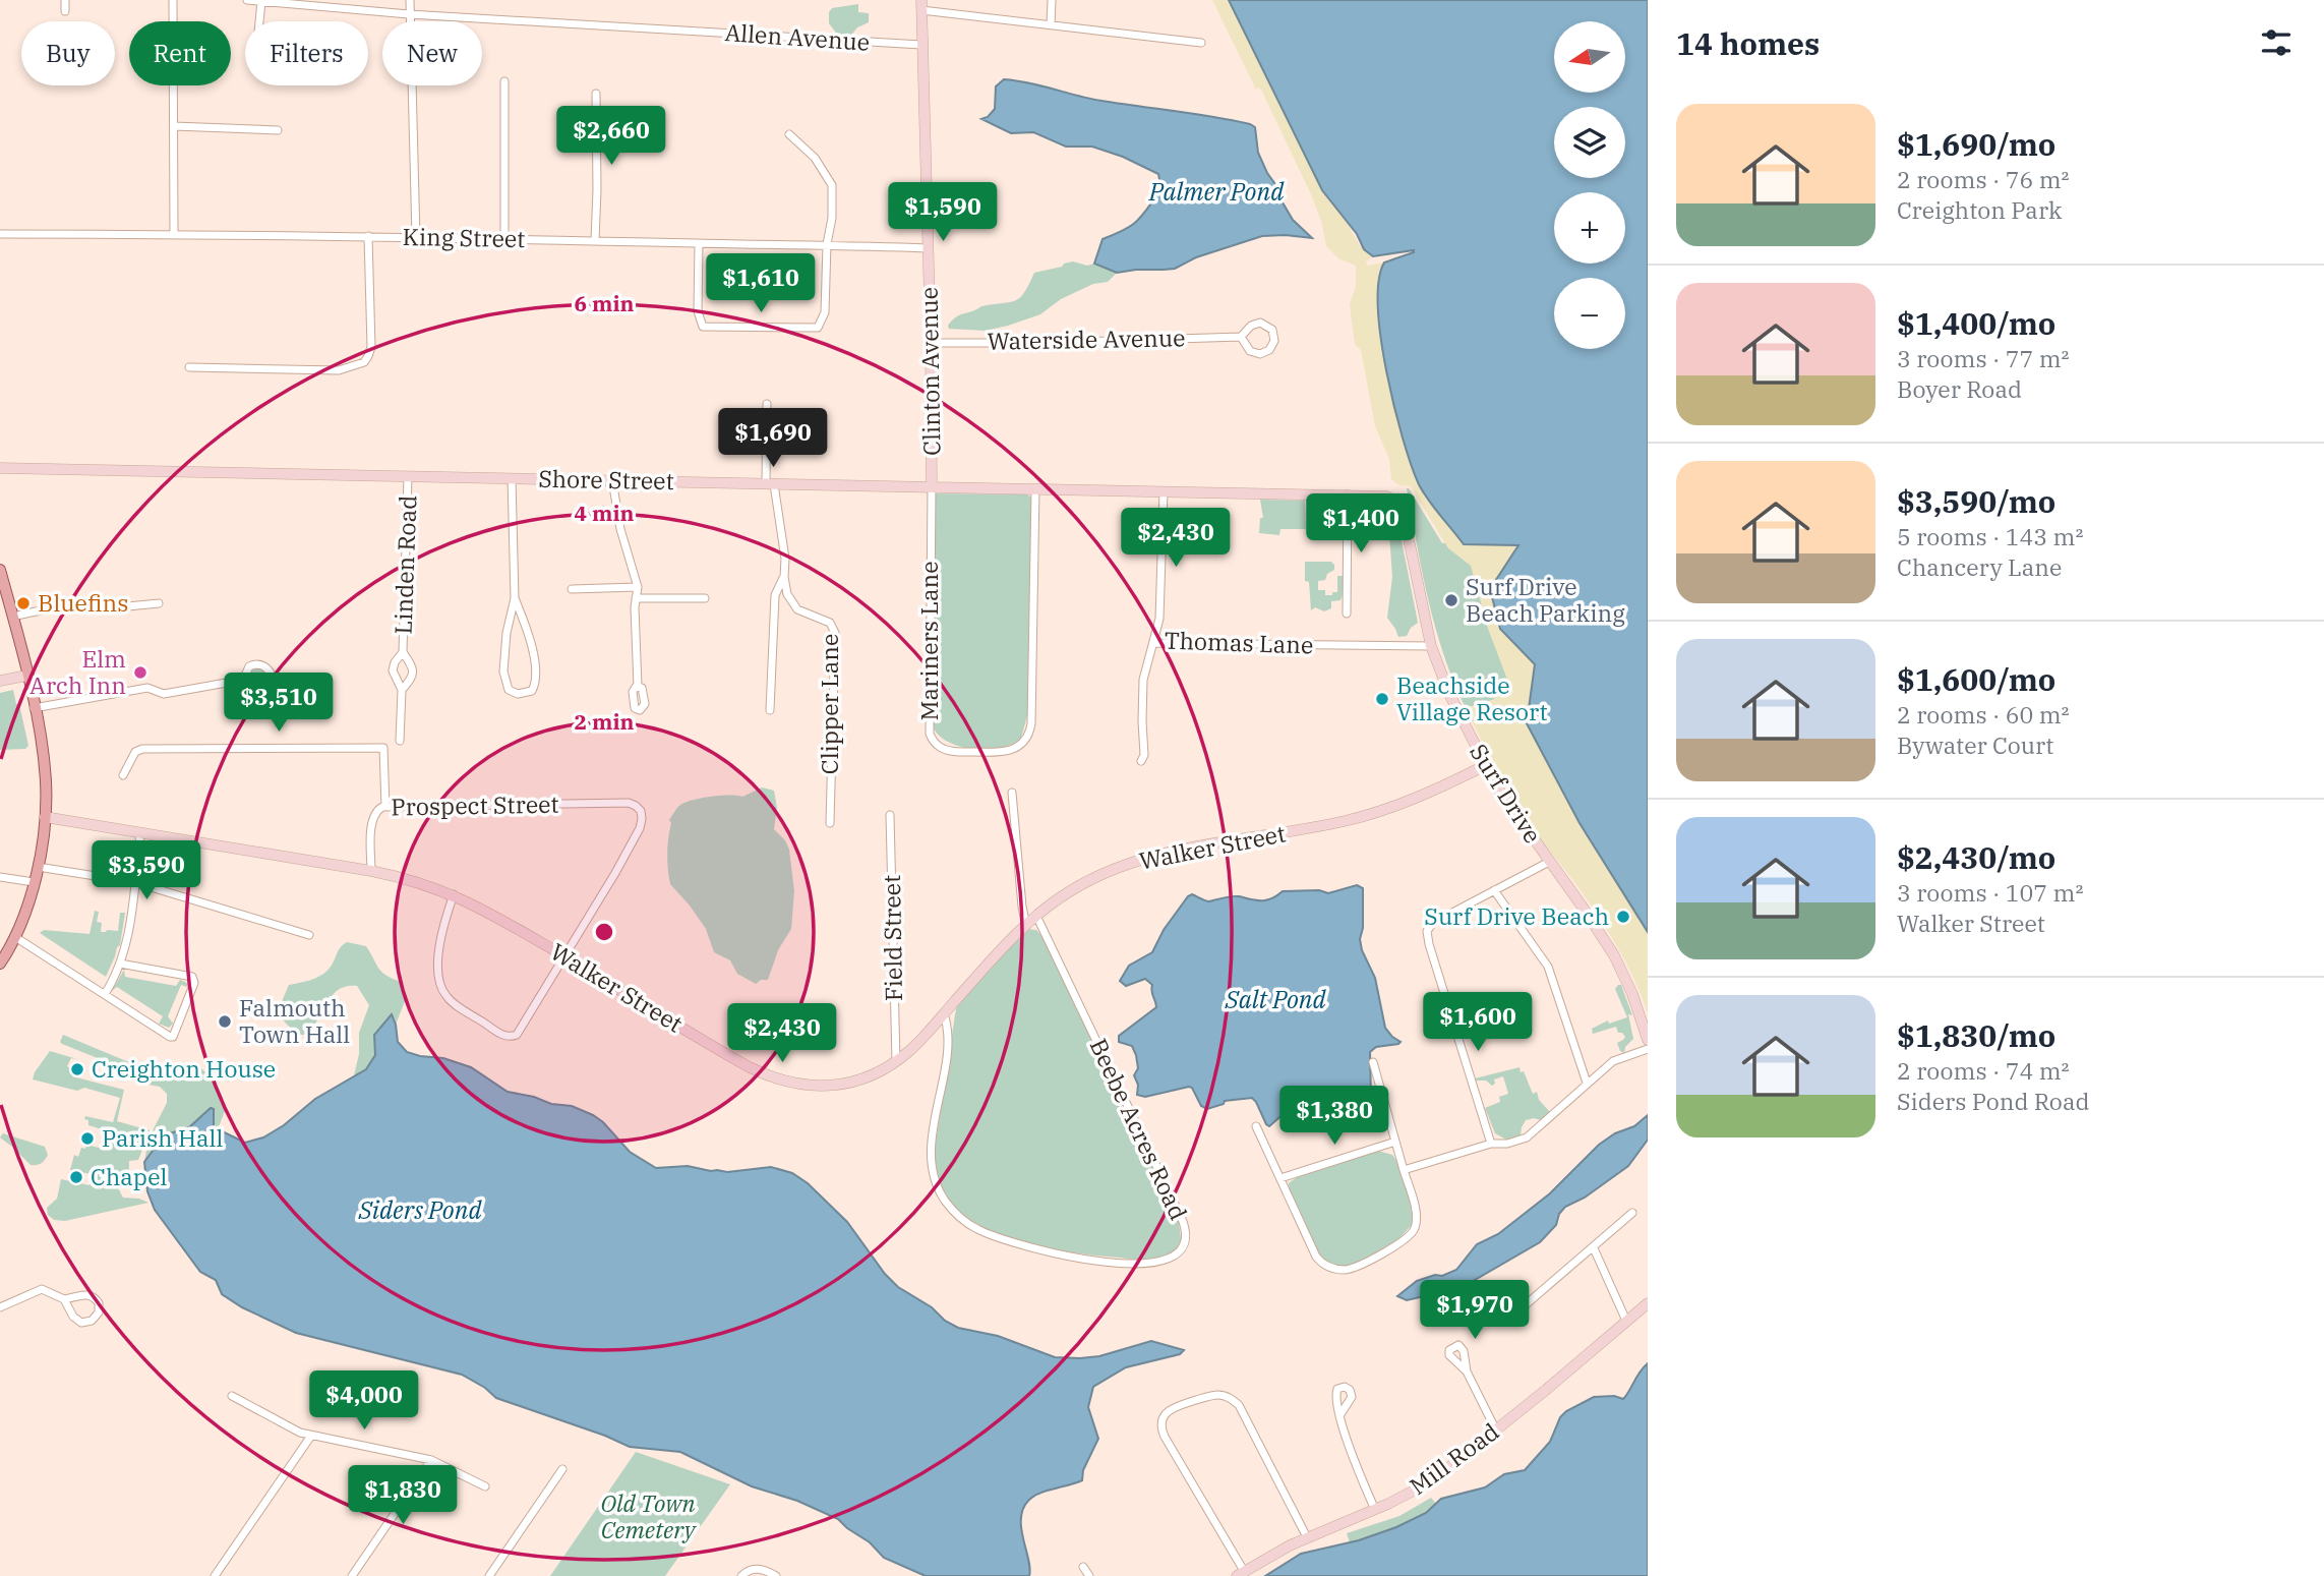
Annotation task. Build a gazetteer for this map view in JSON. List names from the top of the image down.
{
  "streets": {
    "street": [
      "Allen Avenue",
      "King Street",
      "Waterside Avenue",
      "Clinton Avenue",
      "Shore Street",
      "Linden Road",
      "Mariners Lane",
      "Thomas Lane",
      "Clipper Lane",
      "Surf Drive",
      "Prospect Street",
      "Walker Street",
      "Field Street",
      "Beebe Acres Road",
      "Mill Road"
    ]
  },
  "crossings": [
    ["Allen Avenue", "Clinton Avenue"],
    ["King Street", "Clinton Avenue"],
    ["Waterside Avenue", "Clinton Avenue"],
    ["Clinton Avenue", "Shore Street"],
    ["Clinton Avenue", "Mariners Lane"],
    ["Shore Street", "Linden Road"],
    ["Shore Street", "Mariners Lane"],
    ["Shore Street", "Thomas Lane"],
    ["Shore Street", "Clipper Lane"],
    ["Shore Street", "Surf Drive"],
    ["Thomas Lane", "Surf Drive"],
    ["Surf Drive", "Walker Street"],
    ["Prospect Street", "Walker Street"],
    ["Walker Street", "Field Street"],
    ["Walker Street", "Beebe Acres Road"]
  ],
  "water": ["Palmer Pond", "Salt Pond", "Siders Pond"],
  "parks": ["Old Town Cemetery"],
  "places": [
    "Surf Drive Beach Parking",
    "Bluefins",
    "Elm Arch Inn",
    "Beachside Village Resort",
    "Surf Drive Beach",
    "Falmouth Town Hall",
    "Creighton House",
    "Parish Hall",
    "Chapel"
  ],
  "north": "left",
  "page": {
    "heading": "14 homes",
    "map_buttons": ["+", "−"],
    "chip": [
      "Buy",
      "Rent",
      "Filters",
      "New"
    ],
    "list": [
      {
        "name": "$1,690/mo",
        "note": "2 rooms · 76 m² · Creighton Park"
      },
      {
        "name": "$1,400/mo",
        "note": "3 rooms · 77 m² · Boyer Road"
      },
      {
        "name": "$3,590/mo",
        "note": "5 rooms · 143 m² · Chancery Lane"
      },
      {
        "name": "$1,600/mo",
        "note": "2 rooms · 60 m² · Bywater Court"
      },
      {
        "name": "$2,430/mo",
        "note": "3 rooms · 107 m² · Walker Street"
      },
      {
        "name": "$1,830/mo",
        "note": "2 rooms · 74 m² · Siders Pond Road"
      }
    ],
    "price": [
      "$2,660",
      "$1,590",
      "$1,610",
      "$1,690",
      "$1,400",
      "$2,430",
      "$3,510",
      "$3,590",
      "$1,600",
      "$2,430",
      "$1,380",
      "$1,970",
      "$4,000",
      "$1,830"
    ]
  },
  "rings": ["6 min", "4 min", "2 min"]
}
